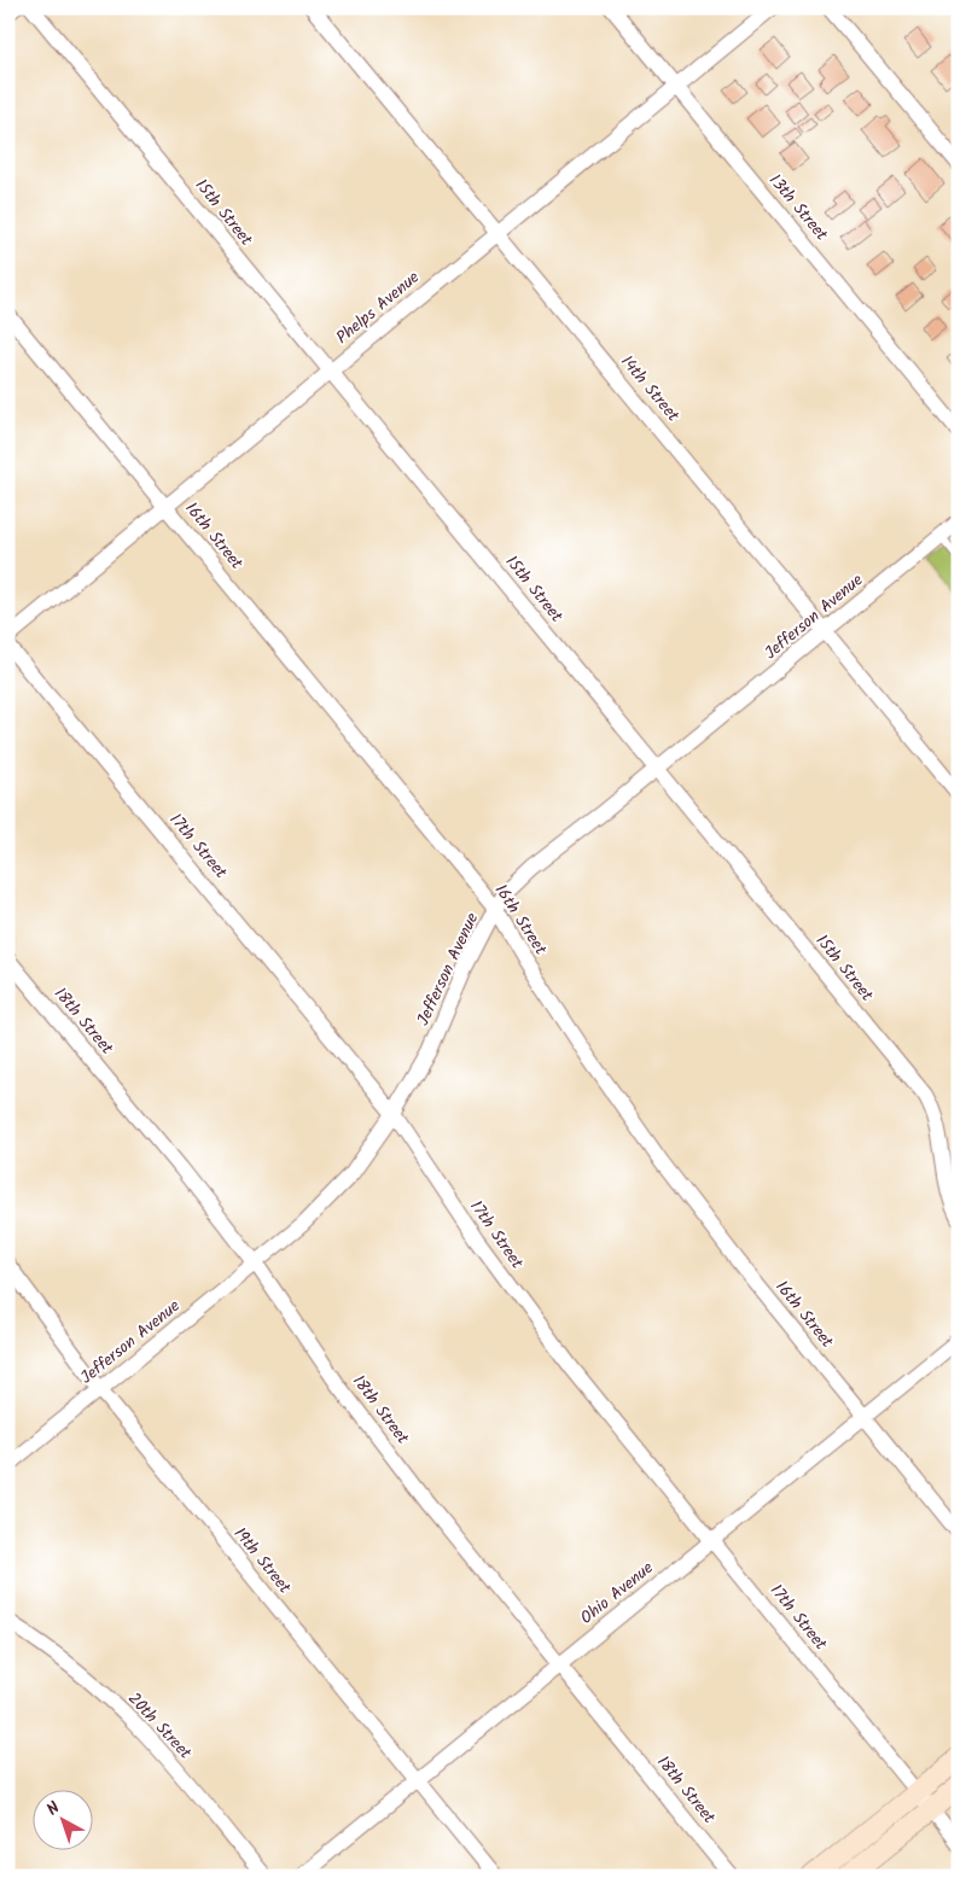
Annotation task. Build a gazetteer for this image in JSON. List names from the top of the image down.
{
  "streets": {
    "street": [
      "13th Street",
      "15th Street",
      "Phelps Avenue",
      "14th Street",
      "16th Street",
      "Jefferson Avenue",
      "17th Street",
      "18th Street",
      "19th Street",
      "Ohio Avenue",
      "20th Street"
    ]
  },
  "crossings": [
    ["13th Street", "Phelps Avenue"],
    ["15th Street", "Phelps Avenue"],
    ["15th Street", "Jefferson Avenue"],
    ["Phelps Avenue", "14th Street"],
    ["Phelps Avenue", "16th Street"],
    ["14th Street", "Jefferson Avenue"],
    ["16th Street", "Jefferson Avenue"],
    ["16th Street", "Ohio Avenue"],
    ["Jefferson Avenue", "17th Street"],
    ["Jefferson Avenue", "18th Street"],
    ["Jefferson Avenue", "19th Street"],
    ["17th Street", "Ohio Avenue"],
    ["18th Street", "Ohio Avenue"],
    ["19th Street", "Ohio Avenue"]
  ],
  "north": "top left"
}
